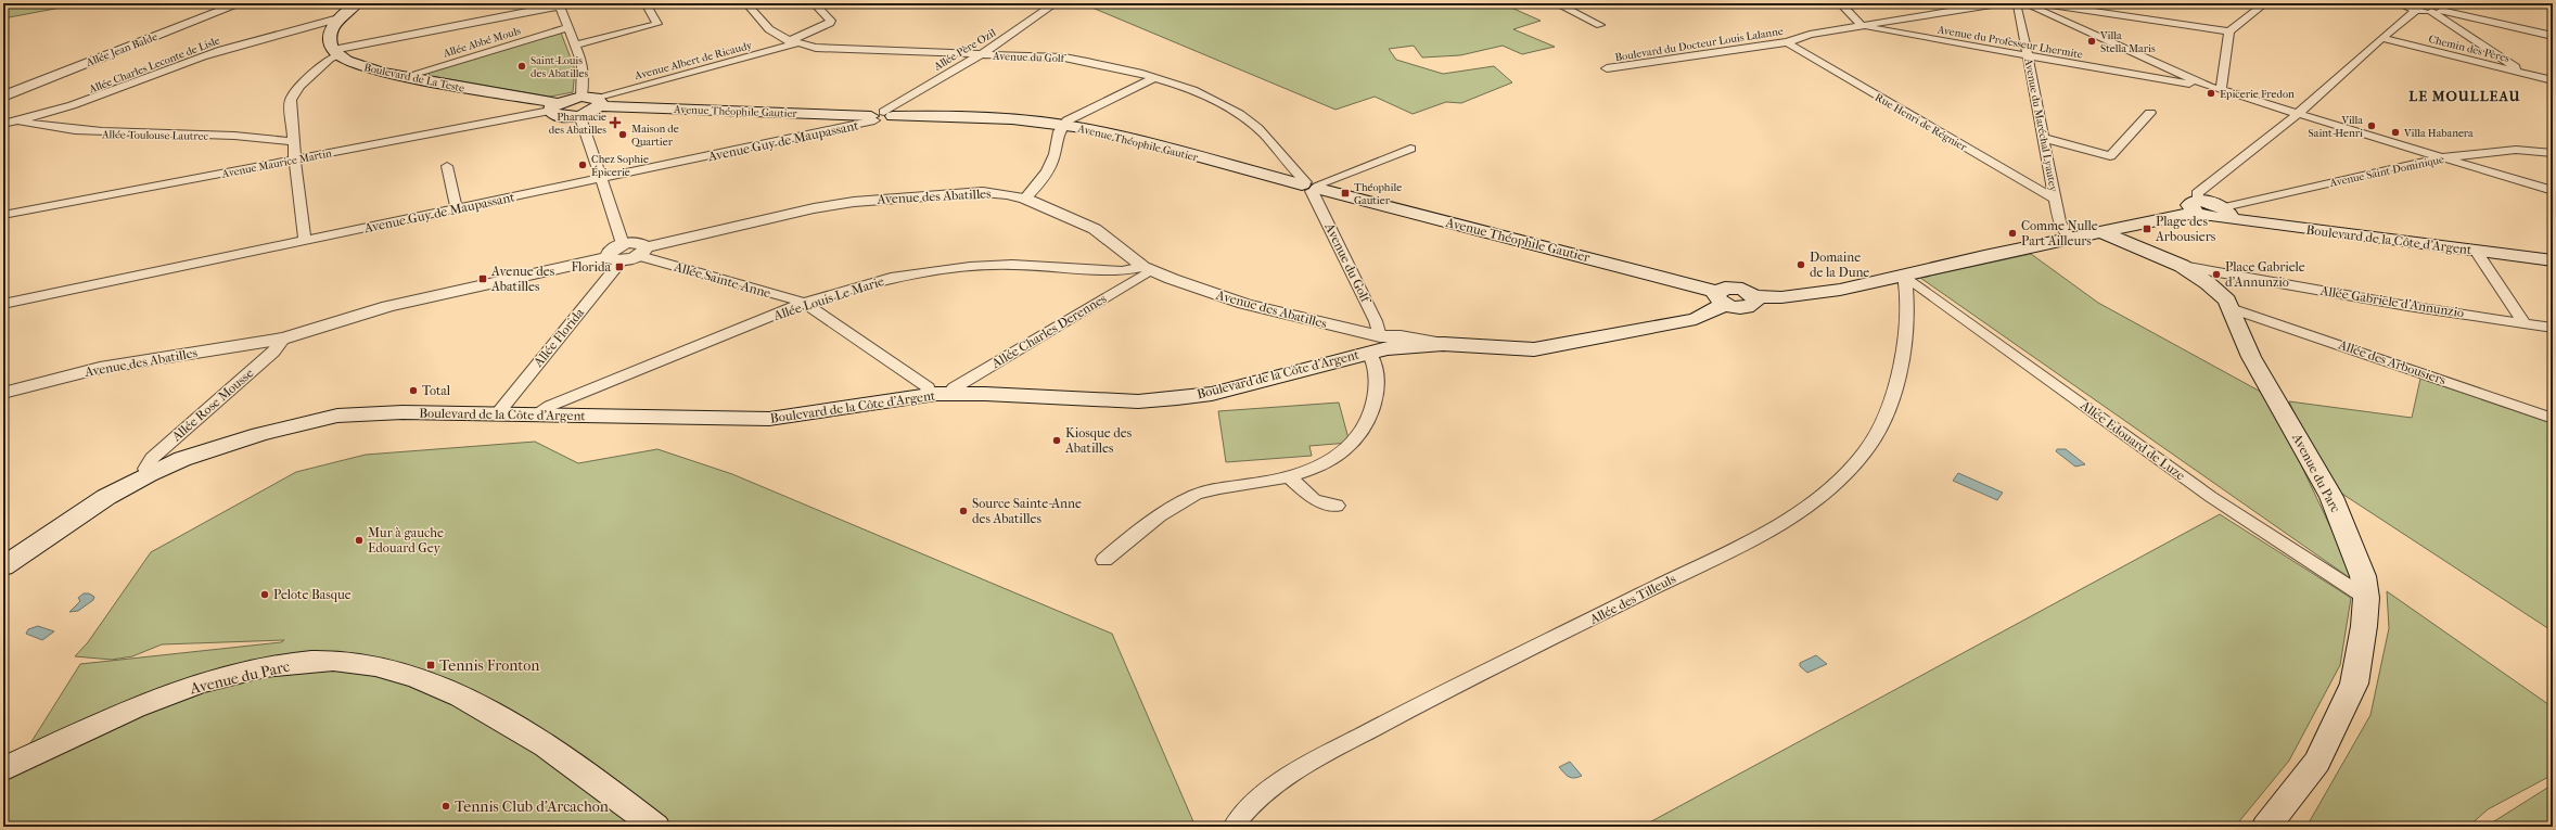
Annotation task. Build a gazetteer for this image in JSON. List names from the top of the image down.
{
  "streets": {
    "main road": [
      "Boulevard de La Teste",
      "Avenue Théophile Gautier",
      "Boulevard de la Côte d'Argent",
      "Avenue du Parc"
    ],
    "street": [
      "Allée Abbé Mouls",
      "Avenue du Professeur Lhermite",
      "Boulevard du Docteur Louis Lalanne",
      "Chemin des Pères",
      "Allée Jean Balde",
      "Allée Père Ozil",
      "Avenue du Golf",
      "Avenue Albert de Ricaudy",
      "Allée Charles Leconte de Lisle",
      "Rue Henri de Régnier",
      "Avenue du Maréchal Lyautey",
      "Allée Toulouse Lautrec",
      "Avenue Guy de Maupassant",
      "Avenue Maurice Martin",
      "Avenue Saint-Dominique",
      "Avenue des Abatilles",
      "Allée Sainte-Anne",
      "Allée Louis Le Marie",
      "Allée Gabriele d'Annunzio",
      "Allée Charles Derennes",
      "Allée Florida",
      "Allée des Arbousiers",
      "Allée Rose Mousse",
      "Allée Edouard de Luze",
      "Allée des Tilleuls"
    ]
  },
  "crossings": [
    ["Allée Abbé Mouls", "Boulevard de La Teste"],
    ["Avenue du Professeur Lhermite", "Boulevard du Docteur Louis Lalanne"],
    ["Avenue du Professeur Lhermite", "Avenue du Maréchal Lyautey"],
    ["Boulevard du Docteur Louis Lalanne", "Rue Henri de Régnier"],
    ["Allée Père Ozil", "Avenue du Golf"],
    ["Allée Père Ozil", "Avenue Théophile Gautier"],
    ["Allée Père Ozil", "Avenue Guy de Maupassant"],
    ["Avenue du Golf", "Avenue Albert de Ricaudy"],
    ["Avenue du Golf", "Avenue Théophile Gautier"],
    ["Avenue du Golf", "Avenue des Abatilles"],
    ["Avenue du Golf", "Boulevard de la Côte d'Argent"],
    ["Avenue Albert de Ricaudy", "Avenue Théophile Gautier"],
    ["Allée Charles Leconte de Lisle", "Allée Toulouse Lautrec"],
    ["Boulevard de La Teste", "Avenue Maurice Martin"],
    ["Avenue Théophile Gautier", "Avenue Guy de Maupassant"],
    ["Avenue Théophile Gautier", "Boulevard de la Côte d'Argent"],
    ["Rue Henri de Régnier", "Avenue du Maréchal Lyautey"],
    ["Avenue du Maréchal Lyautey", "Boulevard de la Côte d'Argent"],
    ["Avenue Saint-Dominique", "Boulevard de la Côte d'Argent"],
    ["Avenue des Abatilles", "Boulevard de la Côte d'Argent"],
    ["Avenue des Abatilles", "Allée Sainte-Anne"],
    ["Avenue des Abatilles", "Allée Louis Le Marie"],
    ["Avenue des Abatilles", "Allée Charles Derennes"],
    ["Avenue des Abatilles", "Allée Florida"],
    ["Avenue des Abatilles", "Allée Rose Mousse"],
    ["Boulevard de la Côte d'Argent", "Allée Sainte-Anne"],
    ["Boulevard de la Côte d'Argent", "Allée Louis Le Marie"],
    ["Boulevard de la Côte d'Argent", "Allée Charles Derennes"],
    ["Boulevard de la Côte d'Argent", "Allée Florida"],
    ["Boulevard de la Côte d'Argent", "Allée Rose Mousse"],
    ["Boulevard de la Côte d'Argent", "Allée Edouard de Luze"],
    ["Boulevard de la Côte d'Argent", "Avenue du Parc"],
    ["Boulevard de la Côte d'Argent", "Allée des Tilleuls"],
    ["Allée Sainte-Anne", "Allée Louis Le Marie"],
    ["Allée Sainte-Anne", "Allée Charles Derennes"],
    ["Allée Louis Le Marie", "Allée Charles Derennes"],
    ["Allée Gabriele d'Annunzio", "Avenue du Parc"],
    ["Allée des Arbousiers", "Avenue du Parc"],
    ["Allée Edouard de Luze", "Avenue du Parc"],
    ["Allée Edouard de Luze", "Allée des Tilleuls"]
  ],
  "districts": ["LE MOULLEAU"],
  "places": {
    "other": [
      "Villa Stella Maris",
      "Saint-Louis des Abatilles",
      "Epicerie Fredon",
      "Villa Saint-Henri",
      "Villa Habanera",
      "Maison de Quartier",
      "Chez Sophie Épicerie",
      "Comme Nulle Part Ailleurs",
      "Domaine de la Dune",
      "Place Gabriele d'Annunzio",
      "Total",
      "Kiosque des Abatilles",
      "Source Sainte-Anne des Abatilles",
      "Mur à gauche Edouard Gey",
      "Pelote Basque",
      "Tennis Club d'Arcachon"
    ],
    "health": ["Pharmacie des Abatilles"],
    "transit": [
      "Théophile Gautier",
      "Plage des Arbousiers",
      "Florida",
      "Avenue des Abatilles",
      "Tennis Fronton"
    ]
  }
}
